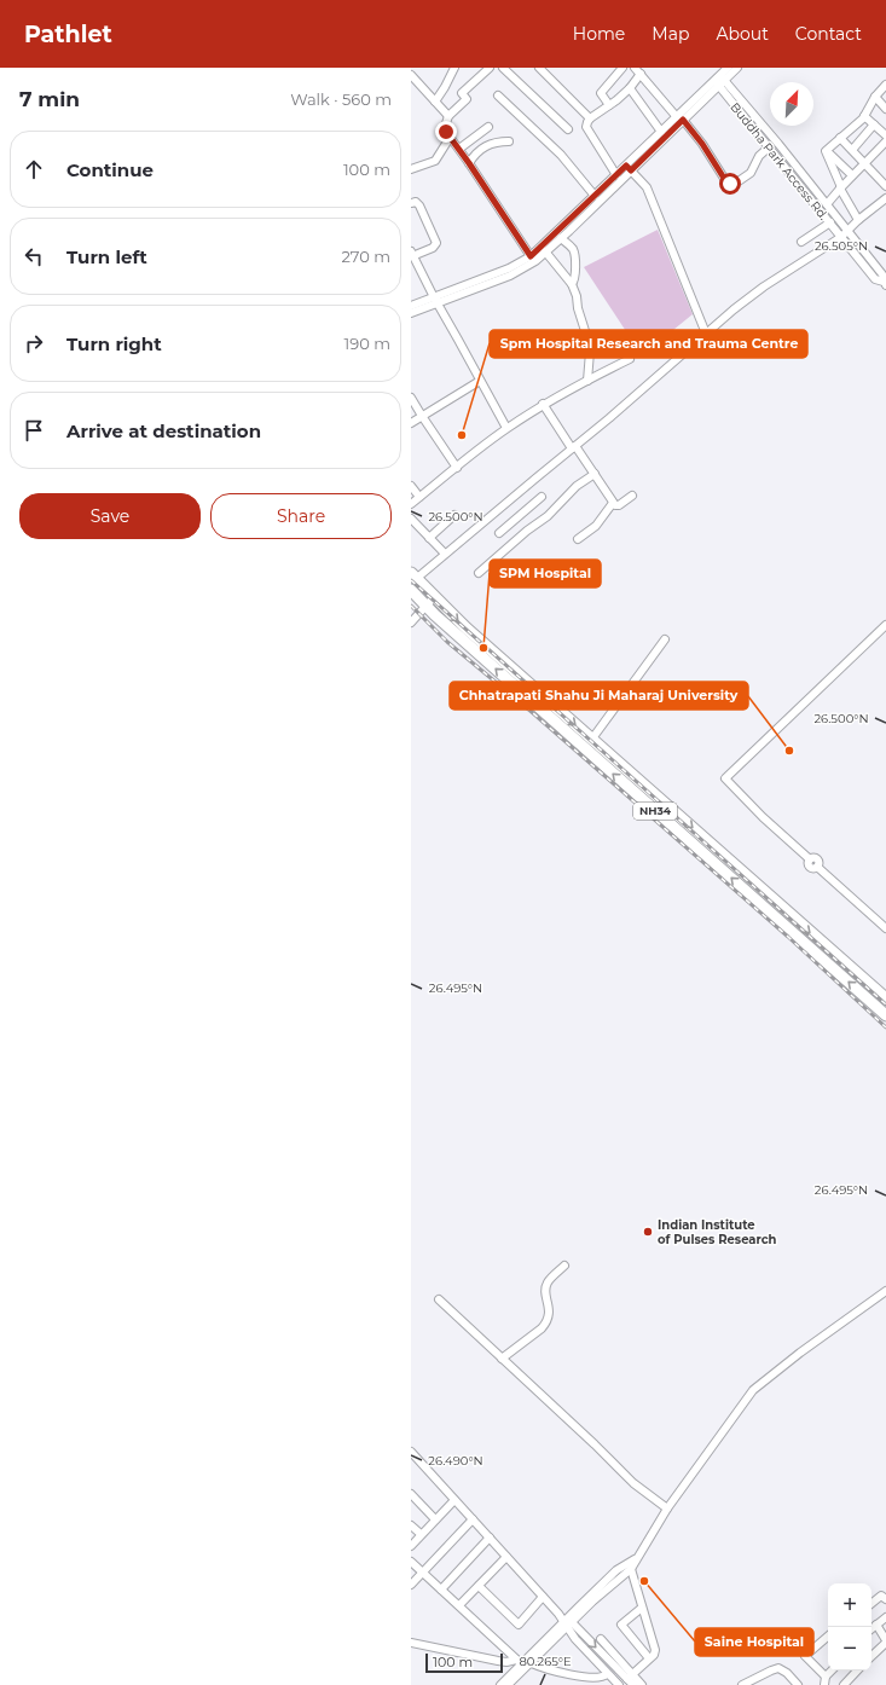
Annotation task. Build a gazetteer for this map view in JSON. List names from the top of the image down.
{
  "streets": {
    "highway": ["NH34"],
    "street": ["Buddha Park Access Rd."]
  },
  "places": [
    "Spm Hospital Research and Trauma Centre",
    "SPM Hospital",
    "Chhatrapati Shahu Ji Maharaj University",
    "Indian Institute of Pulses Research",
    "Saine Hospital"
  ],
  "scale_bar": "100 m",
  "north": "top right",
  "page": {
    "header": "Pathlet",
    "nav": [
      "Home",
      "Map",
      "About",
      "Contact"
    ],
    "heading": ["7 min", "Walk · 560 m"],
    "list": [
      ["Continue", "100 m"],
      ["Turn left", "270 m"],
      ["Turn right", "190 m"],
      "Arrive at destination"
    ],
    "buttons": ["Save", "Share"],
    "map_buttons": ["+", "−"],
    "scale": "100 m"
  },
  "coordinates": [
    "26.505°N",
    "26.500°N",
    "26.495°N",
    "26.490°N",
    "80.265°E"
  ]
}
